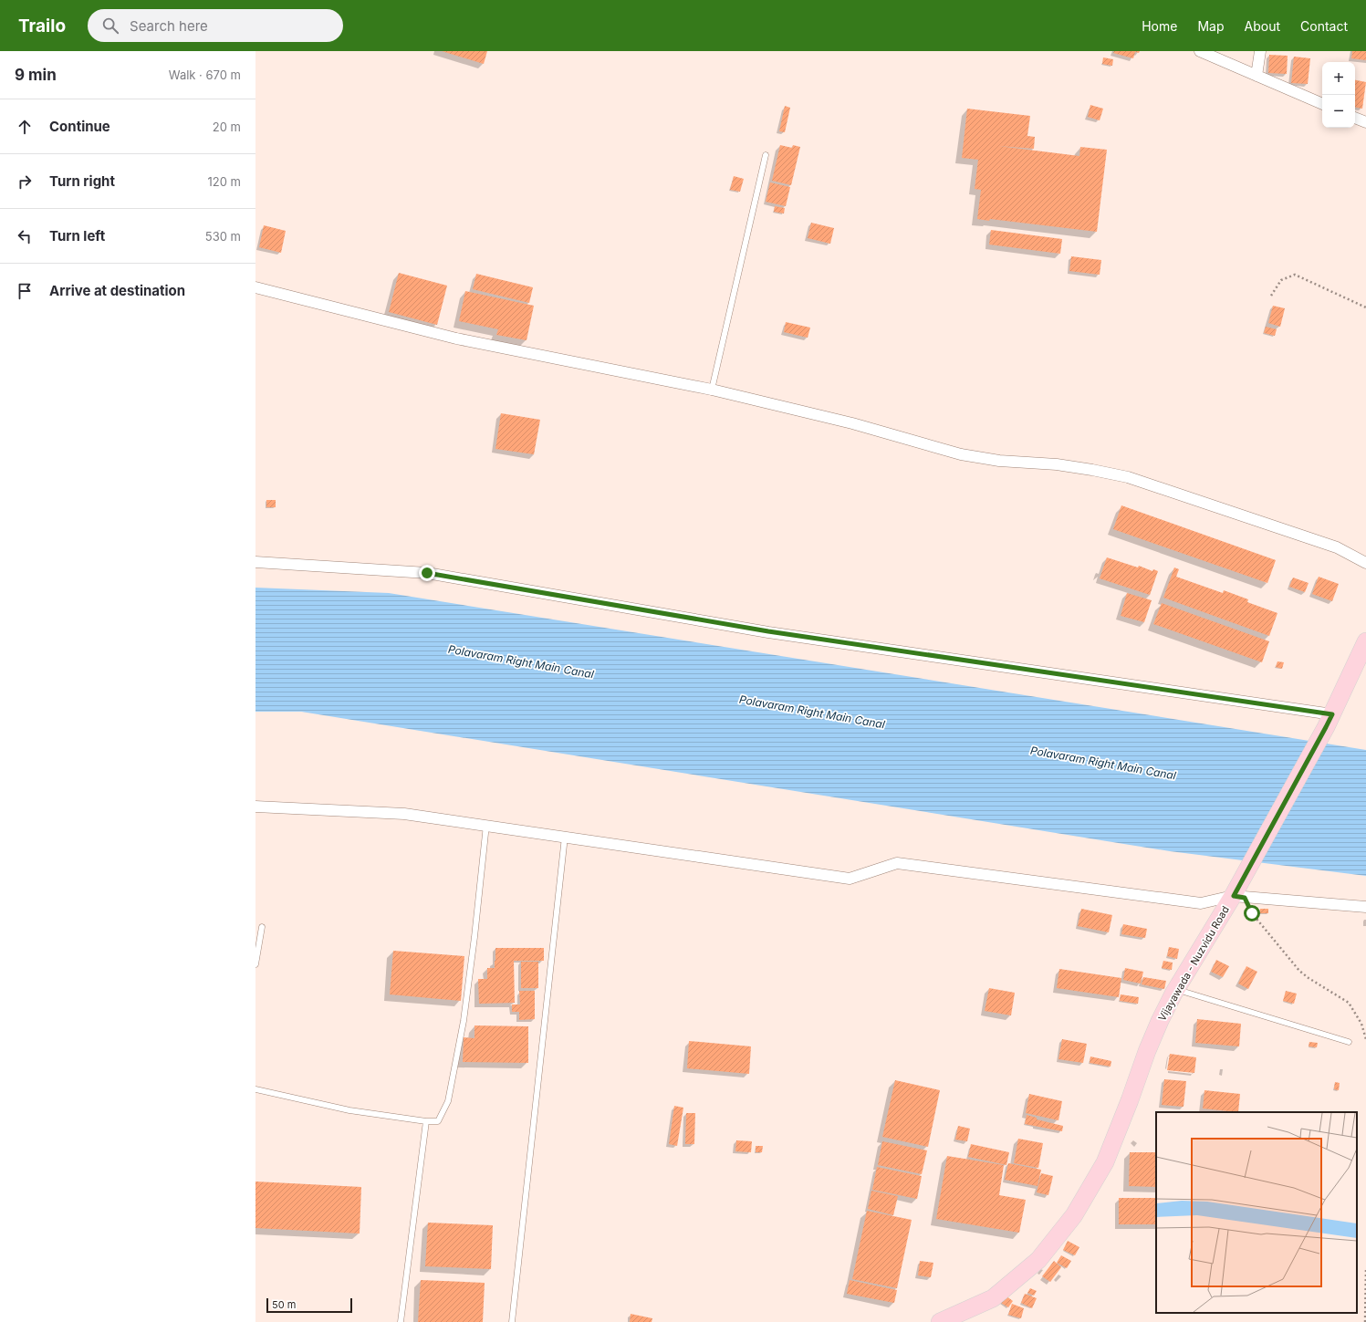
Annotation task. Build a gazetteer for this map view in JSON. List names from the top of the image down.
{
  "streets": {
    "main road": ["Vijayawada - Nuzvidu Road"]
  },
  "water": ["Polavaram Right Main Canal"],
  "scale_bar": "50 m",
  "page": {
    "header": "Trailo",
    "search": "Search here",
    "nav": [
      "Home",
      "Map",
      "About",
      "Contact"
    ],
    "heading": ["9 min", "Walk · 670 m"],
    "map_buttons": ["+", "−"],
    "list": [
      ["Continue", "20 m"],
      ["Turn right", "120 m"],
      ["Turn left", "530 m"],
      "Arrive at destination"
    ],
    "scale": "50 m"
  }
}
